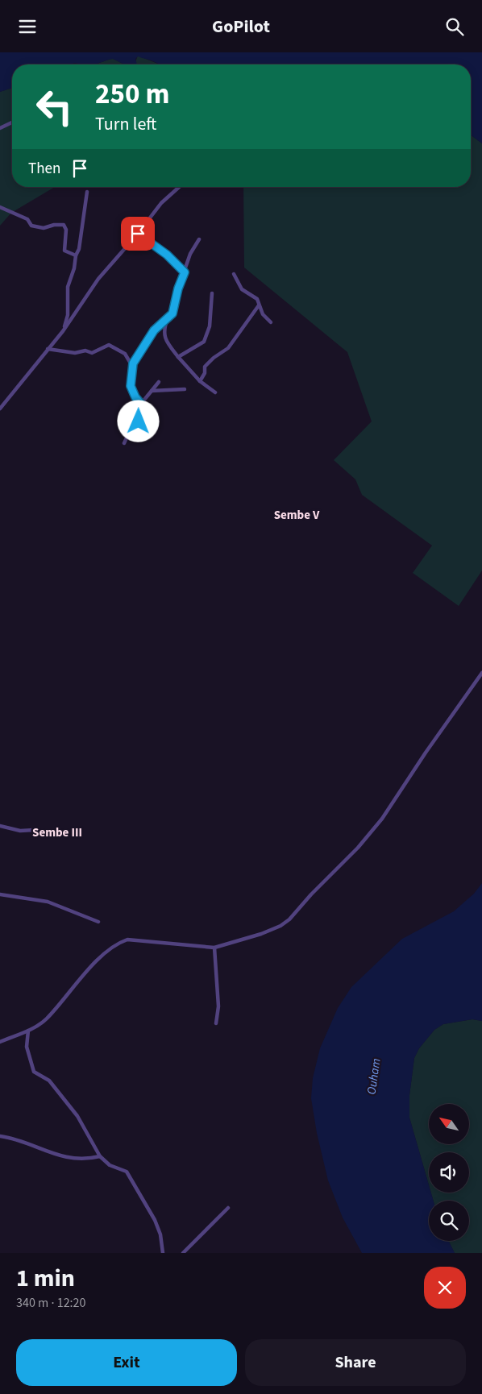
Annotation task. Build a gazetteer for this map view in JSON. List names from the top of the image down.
{
  "districts": ["Sembe V", "Sembe III"],
  "water": ["Ouham"],
  "north": "top left",
  "page": {
    "header": "GoPilot",
    "turn": ["250 m", "Turn left"],
    "then": "Then",
    "heading": ["1 min", "340 m · 12:20"],
    "buttons": ["Exit", "Share"]
  }
}
